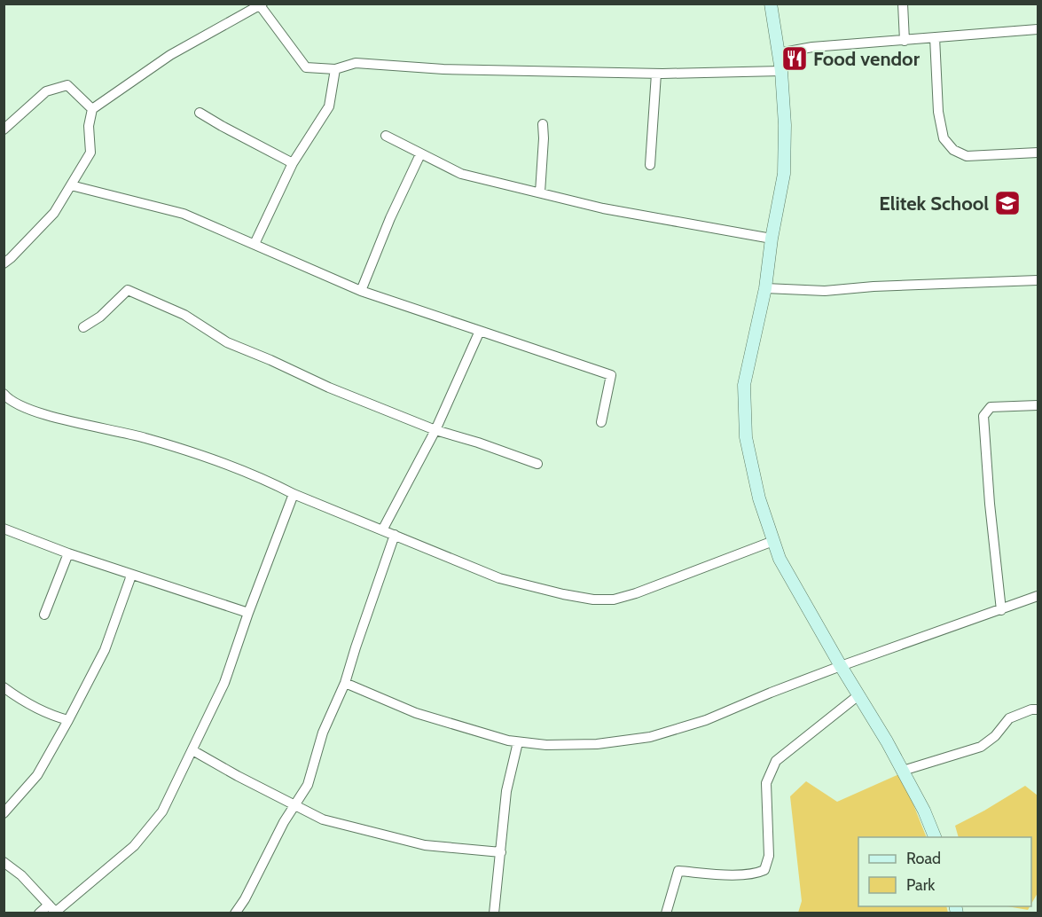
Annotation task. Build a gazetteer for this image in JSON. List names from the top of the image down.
{
  "places": {
    "restaurant": ["Food vendor"],
    "school or university": ["Elitek School"]
  },
  "legend": ["Road", "Park"]
}
